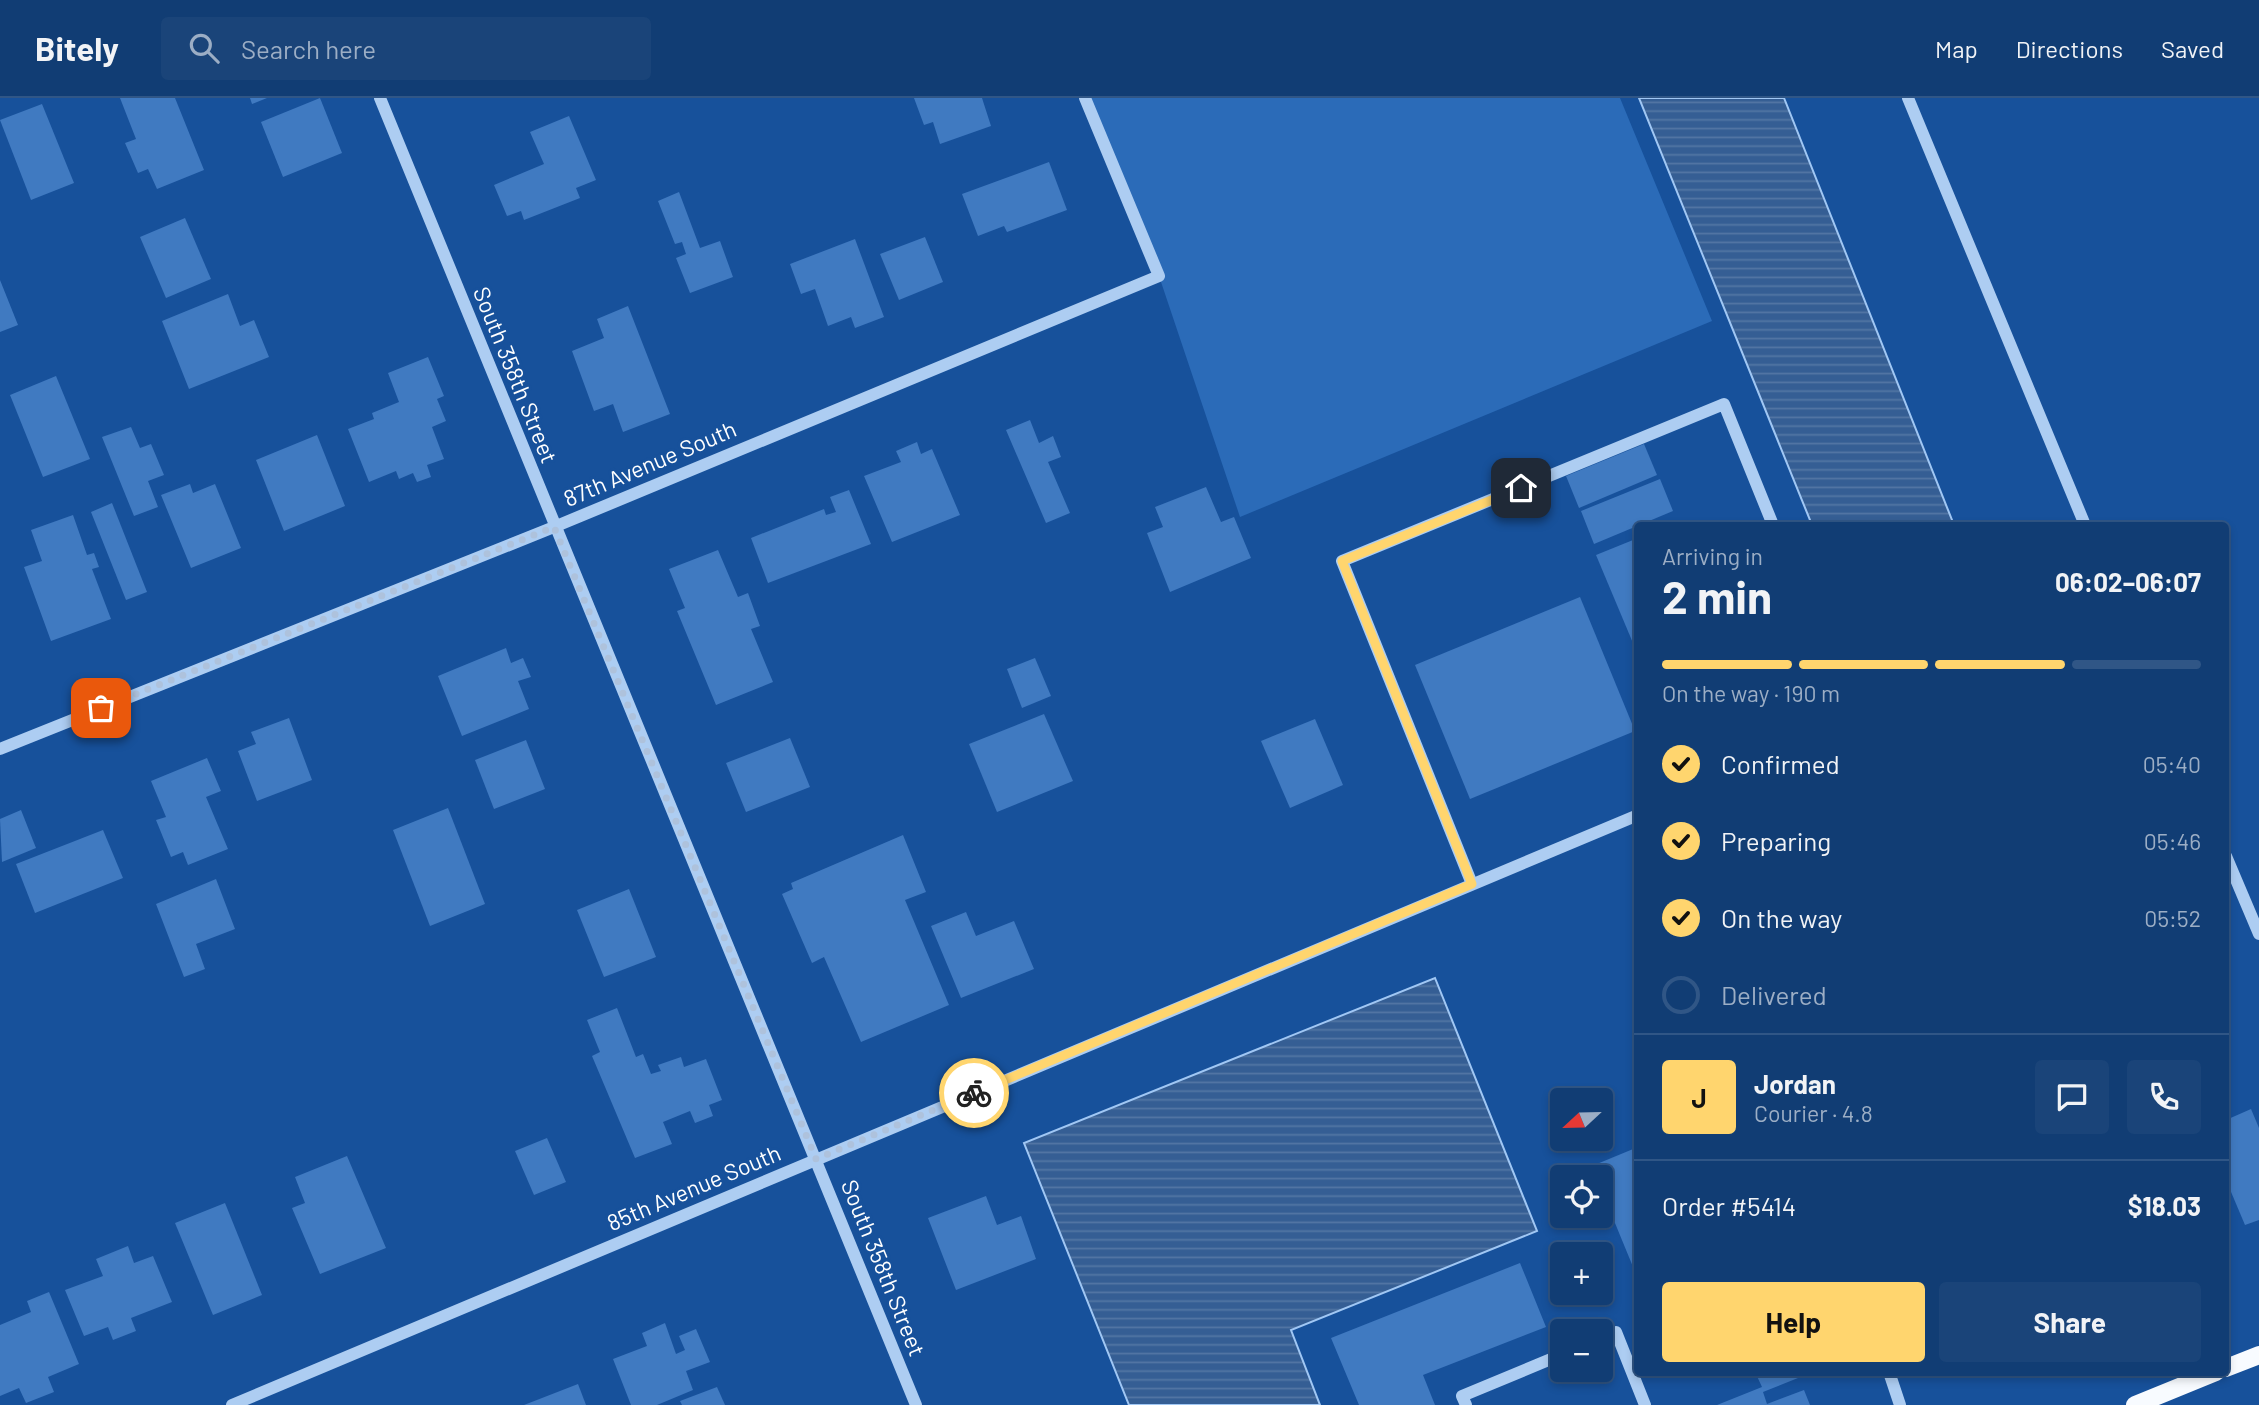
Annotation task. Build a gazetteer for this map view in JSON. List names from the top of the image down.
{
  "streets": {
    "street": ["South 358th Street", "87th Avenue South", "85th Avenue South"]
  },
  "crossings": [
    ["South 358th Street", "87th Avenue South"],
    ["South 358th Street", "85th Avenue South"]
  ],
  "north": "left",
  "page": {
    "header": "Bitely",
    "search": "Search here",
    "nav": ["Map", "Directions", "Saved"],
    "heading": ["2 min", "Arriving in", "06:02–06:07"],
    "panel": [
      "Jordan",
      "Courier · 4.8",
      "Order #5414",
      "$18.03"
    ],
    "bar": "On the way · 190 m",
    "list": [
      ["Confirmed", "05:40"],
      ["Preparing", "05:46"],
      ["On the way", "05:52"],
      "Delivered"
    ],
    "round": "J",
    "map_buttons": ["+", "−"],
    "buttons": ["Help", "Share"]
  }
}
